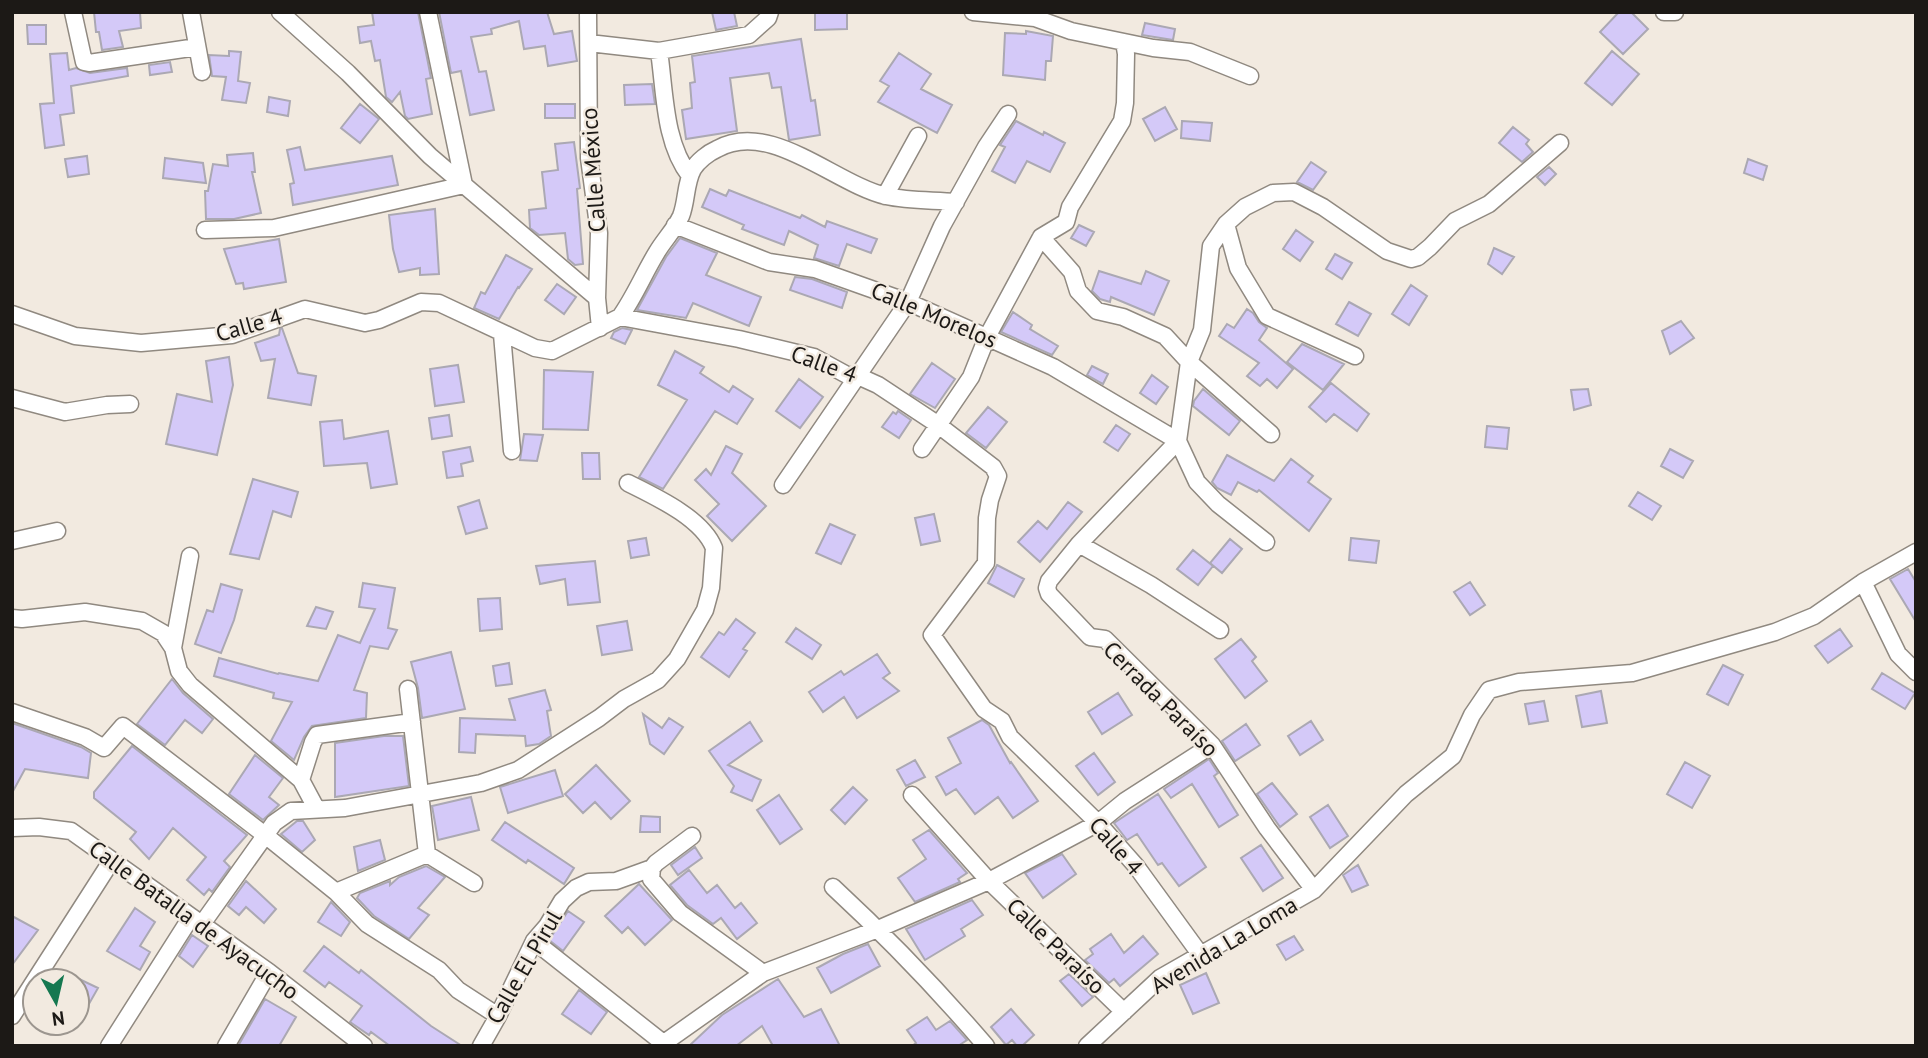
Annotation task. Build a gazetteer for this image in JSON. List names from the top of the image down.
{
  "streets": {
    "street": [
      "Calle México",
      "Calle Morelos",
      "Calle 4",
      "Cerrada Paraíso",
      "Calle Batalla de Ayacucho",
      "Avenida La Loma",
      "Calle Paraíso",
      "Calle El Pirul"
    ]
  },
  "crossings": [
    ["Calle México", "Calle 4"],
    ["Calle 4", "Avenida La Loma"],
    ["Cerrada Paraíso", "Avenida La Loma"],
    ["Avenida La Loma", "Calle Paraíso"]
  ],
  "north": "bottom"
}
